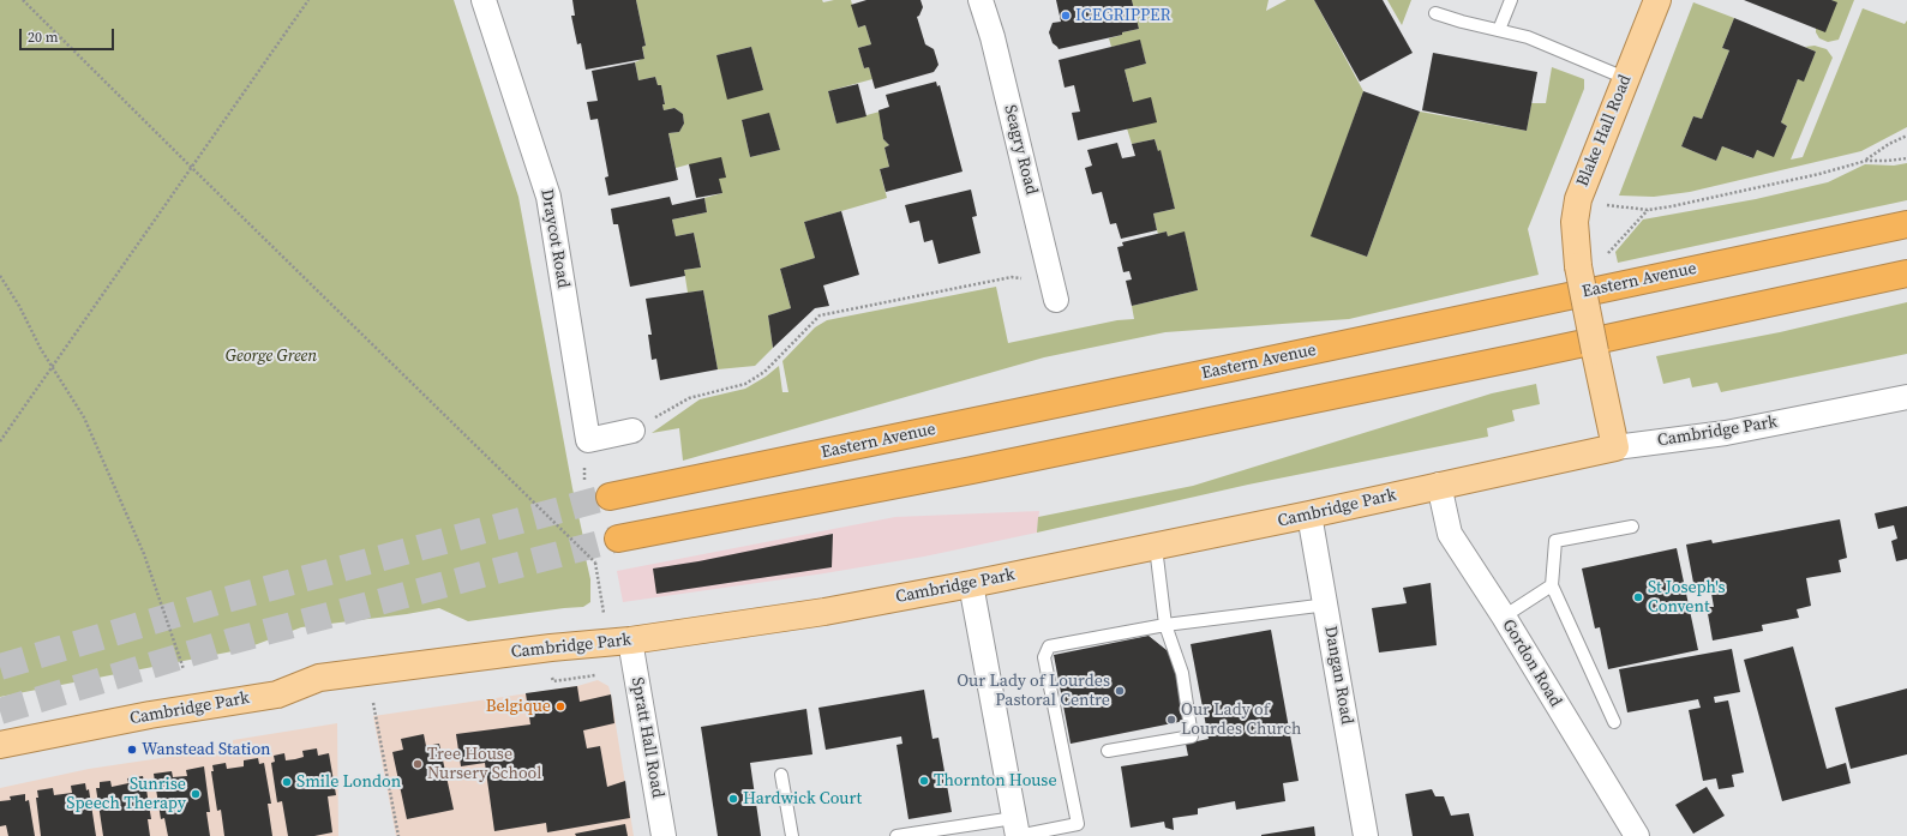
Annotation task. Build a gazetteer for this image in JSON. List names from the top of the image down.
{
  "streets": {
    "highway": ["Eastern Avenue"],
    "main road": ["Blake Hall Road", "Cambridge Park"],
    "street": [
      "Seagry Road",
      "Draycot Road",
      "Gordon Road",
      "Dangan Road",
      "Spratt Hall Road"
    ]
  },
  "crossings": [
    ["Blake Hall Road", "Cambridge Park"],
    ["Cambridge Park", "Gordon Road"],
    ["Cambridge Park", "Dangan Road"],
    ["Cambridge Park", "Spratt Hall Road"]
  ],
  "parks": ["George Green"],
  "places": [
    "ICEGRIPPER",
    "St Joseph's Convent",
    "Our Lady of Lourdes Pastoral Centre",
    "Belgique",
    "Our Lady of Lourdes Church",
    "Wanstead Station",
    "Tree House Nursery School",
    "Thornton House",
    "Smile London",
    "Sunrise Speech Therapy",
    "Hardwick Court"
  ],
  "scale_bar": "20 m"
}
